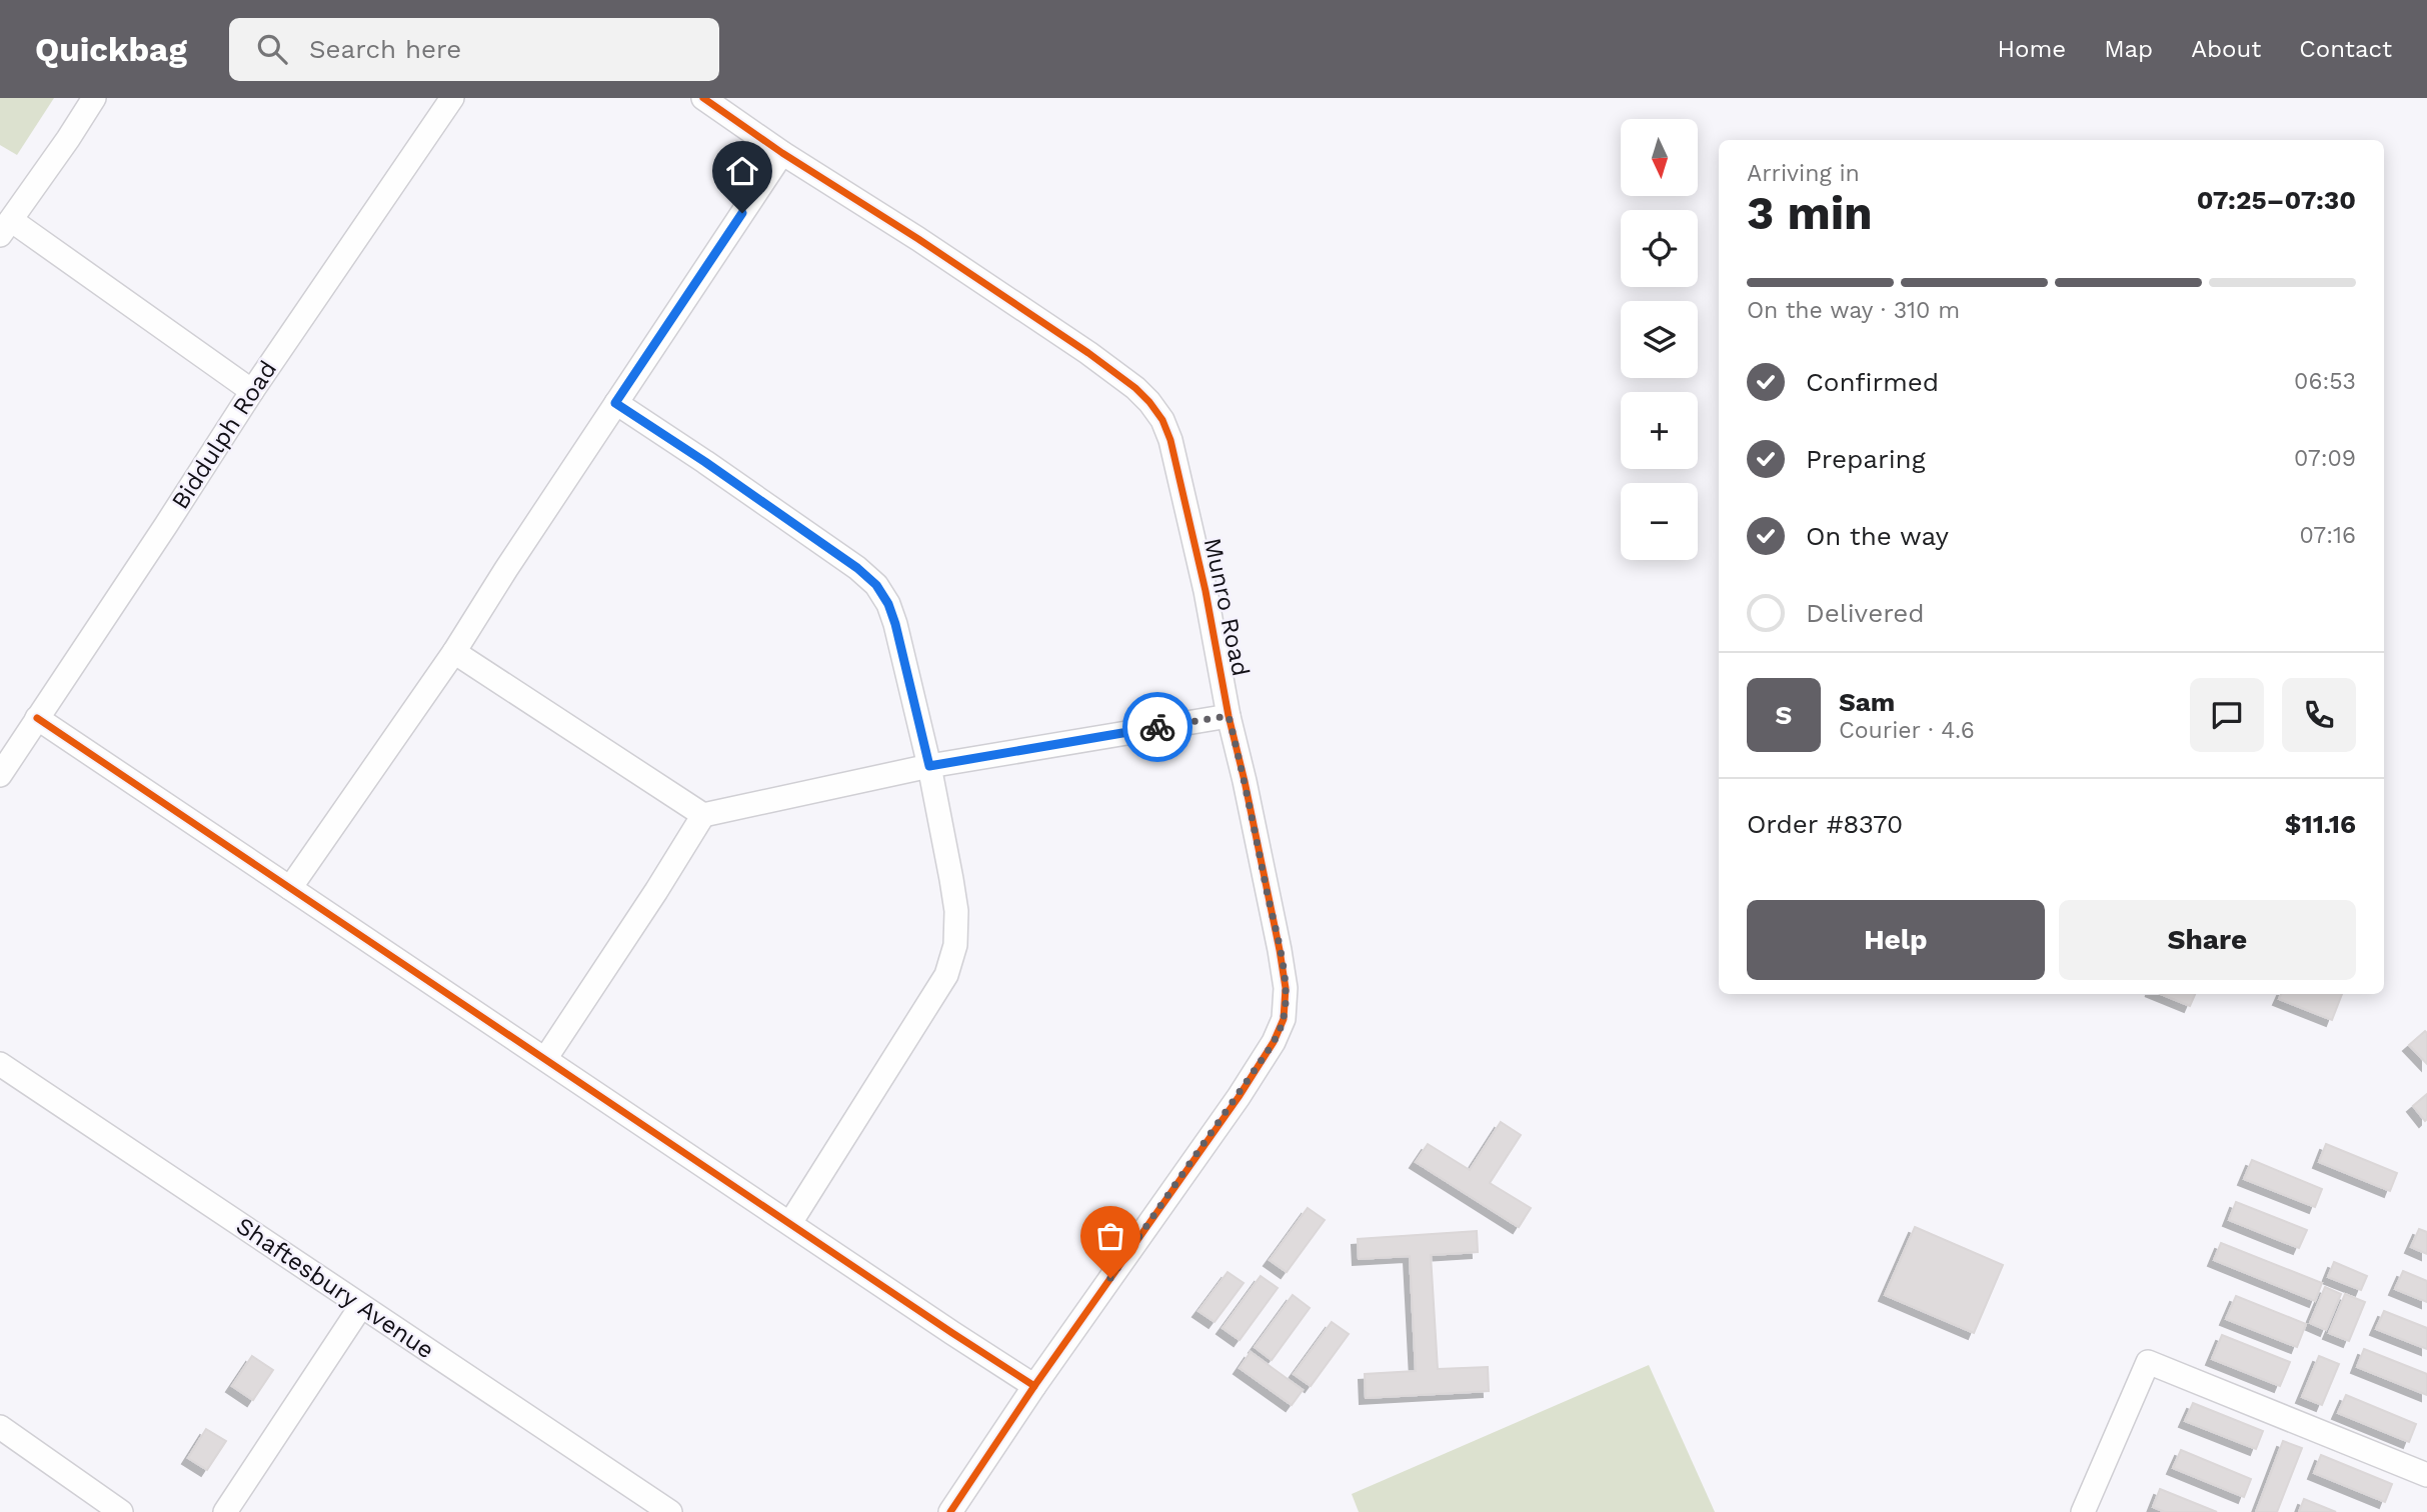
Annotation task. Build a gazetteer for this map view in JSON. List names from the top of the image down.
{
  "streets": {
    "street": ["Biddulph Road", "Munro Road", "Shaftesbury Avenue"]
  },
  "north": "bottom",
  "page": {
    "header": "Quickbag",
    "search": "Search here",
    "nav": [
      "Home",
      "Map",
      "About",
      "Contact"
    ],
    "map_buttons": ["+", "−"],
    "heading": ["3 min", "Arriving in", "07:25–07:30"],
    "panel": [
      "Sam",
      "Courier · 4.6",
      "Order #8370",
      "$11.16"
    ],
    "bar": "On the way · 310 m",
    "list": [
      ["Confirmed", "06:53"],
      ["Preparing", "07:09"],
      ["On the way", "07:16"],
      "Delivered"
    ],
    "round": "S",
    "buttons": ["Help", "Share"]
  }
}
